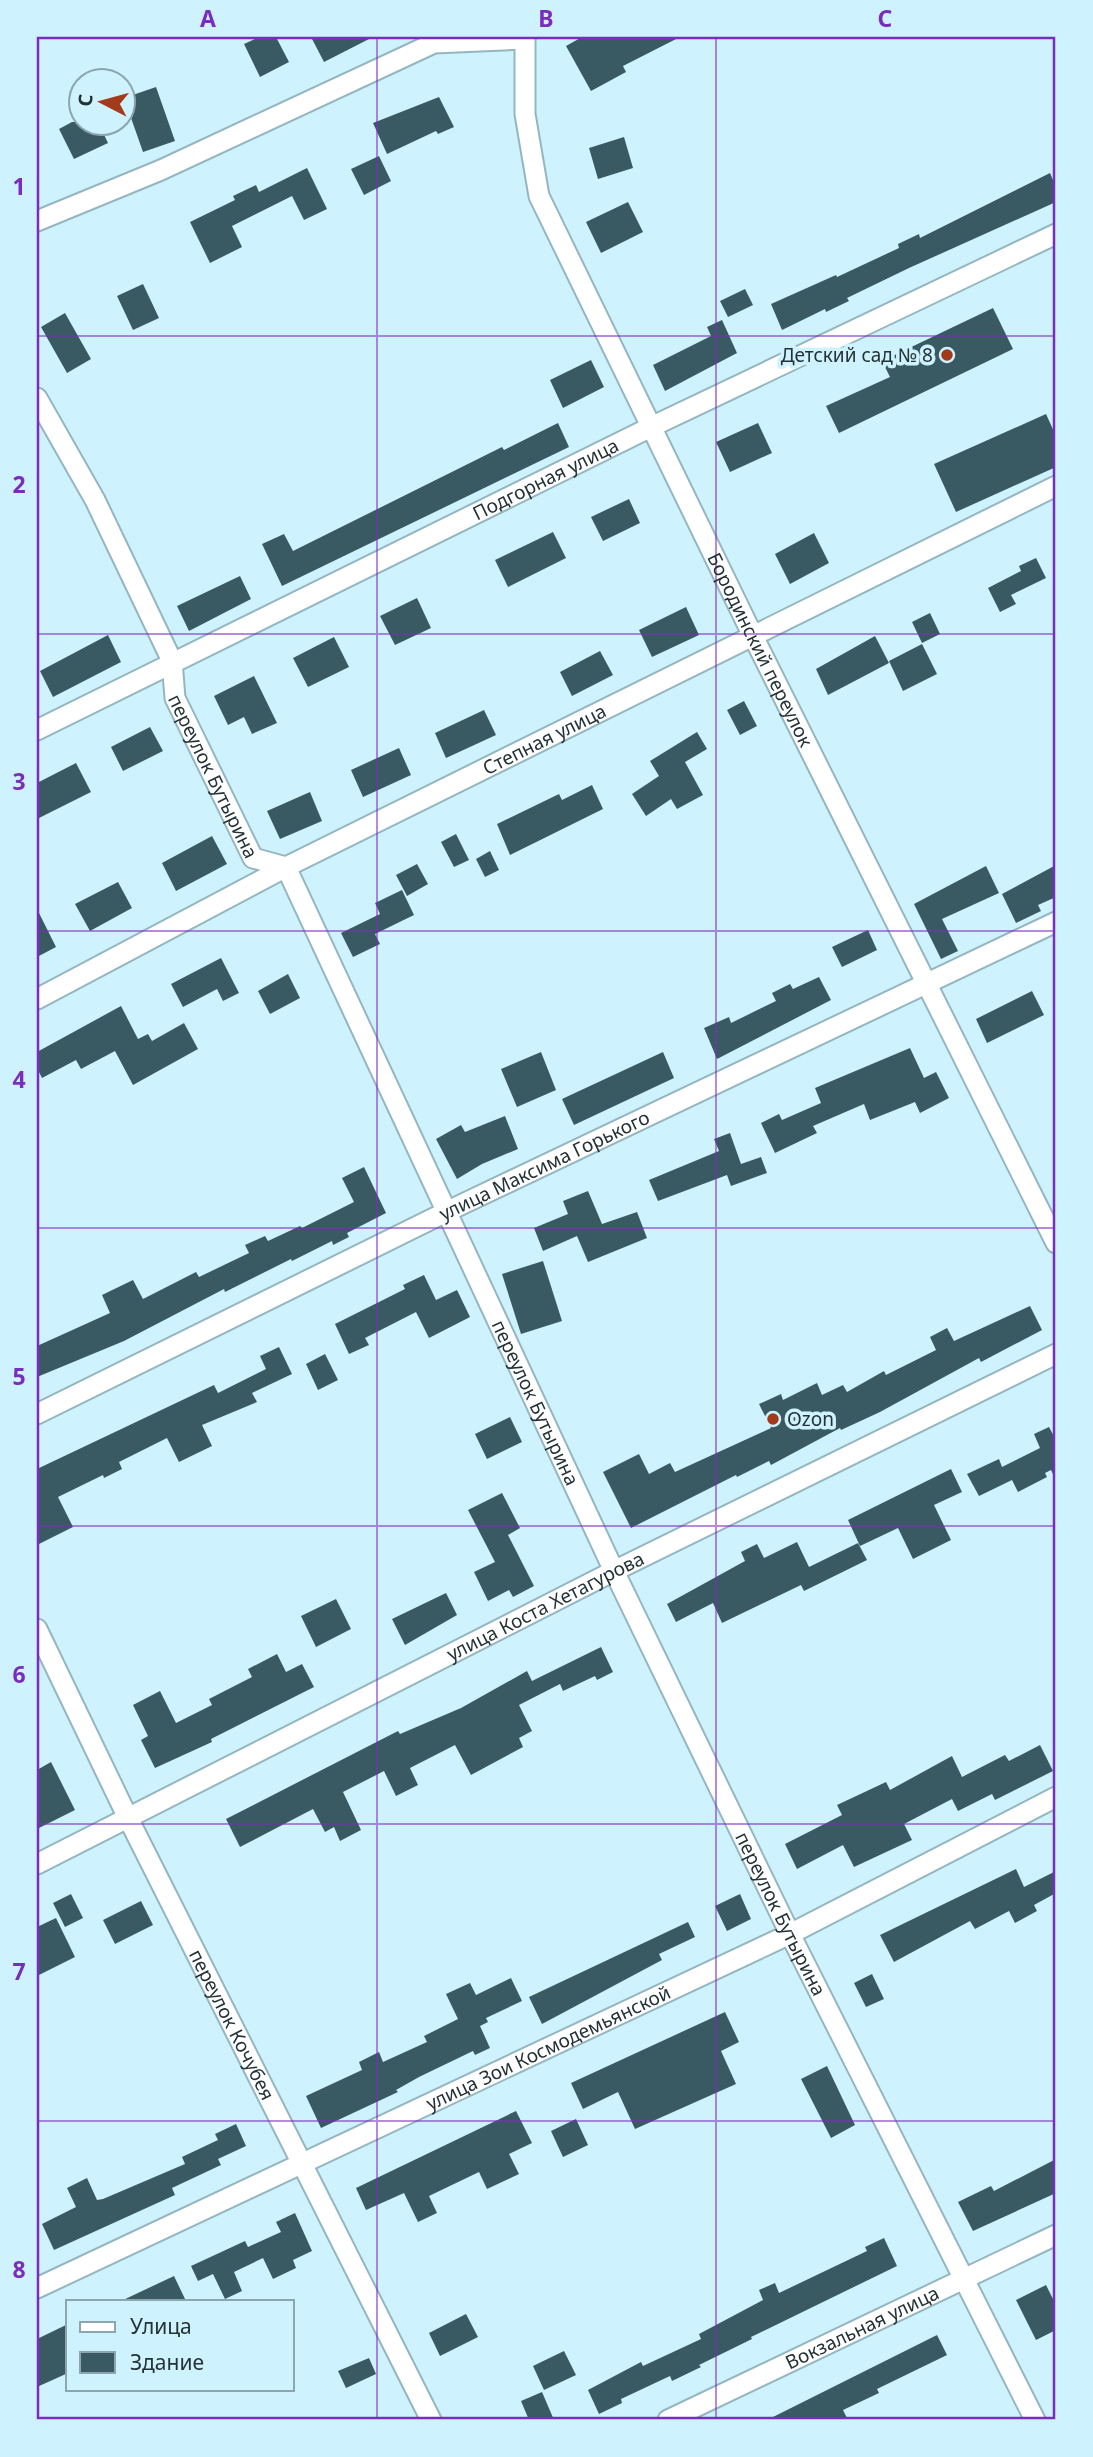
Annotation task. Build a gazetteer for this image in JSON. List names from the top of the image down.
{
  "streets": {
    "street": [
      "Подгорная улица",
      "Бородинский переулок",
      "Степная улица",
      "переулок Бутырина",
      "улица Максима Горького",
      "улица Коста Хетагурова",
      "переулок Кочубея",
      "улица Зои Космодемьянской",
      "Вокзальная улица"
    ]
  },
  "crossings": [
    ["Подгорная улица", "Бородинский переулок"],
    ["Подгорная улица", "переулок Бутырина"],
    ["Бородинский переулок", "Степная улица"],
    ["Бородинский переулок", "улица Максима Горького"],
    ["Степная улица", "переулок Бутырина"],
    ["переулок Бутырина", "улица Максима Горького"],
    ["переулок Бутырина", "улица Коста Хетагурова"],
    ["переулок Бутырина", "улица Зои Космодемьянской"],
    ["переулок Бутырина", "Вокзальная улица"],
    ["улица Коста Хетагурова", "переулок Кочубея"],
    ["переулок Кочубея", "улица Зои Космодемьянской"]
  ],
  "places": ["Детский сад № 8", "Ozon"],
  "legend": ["Улица", "Здание"],
  "north": "left",
  "grid": {
    "columns": ["A", "B", "C"],
    "rows": [
      "1",
      "2",
      "3",
      "4",
      "5",
      "6",
      "7",
      "8"
    ]
  }
}
